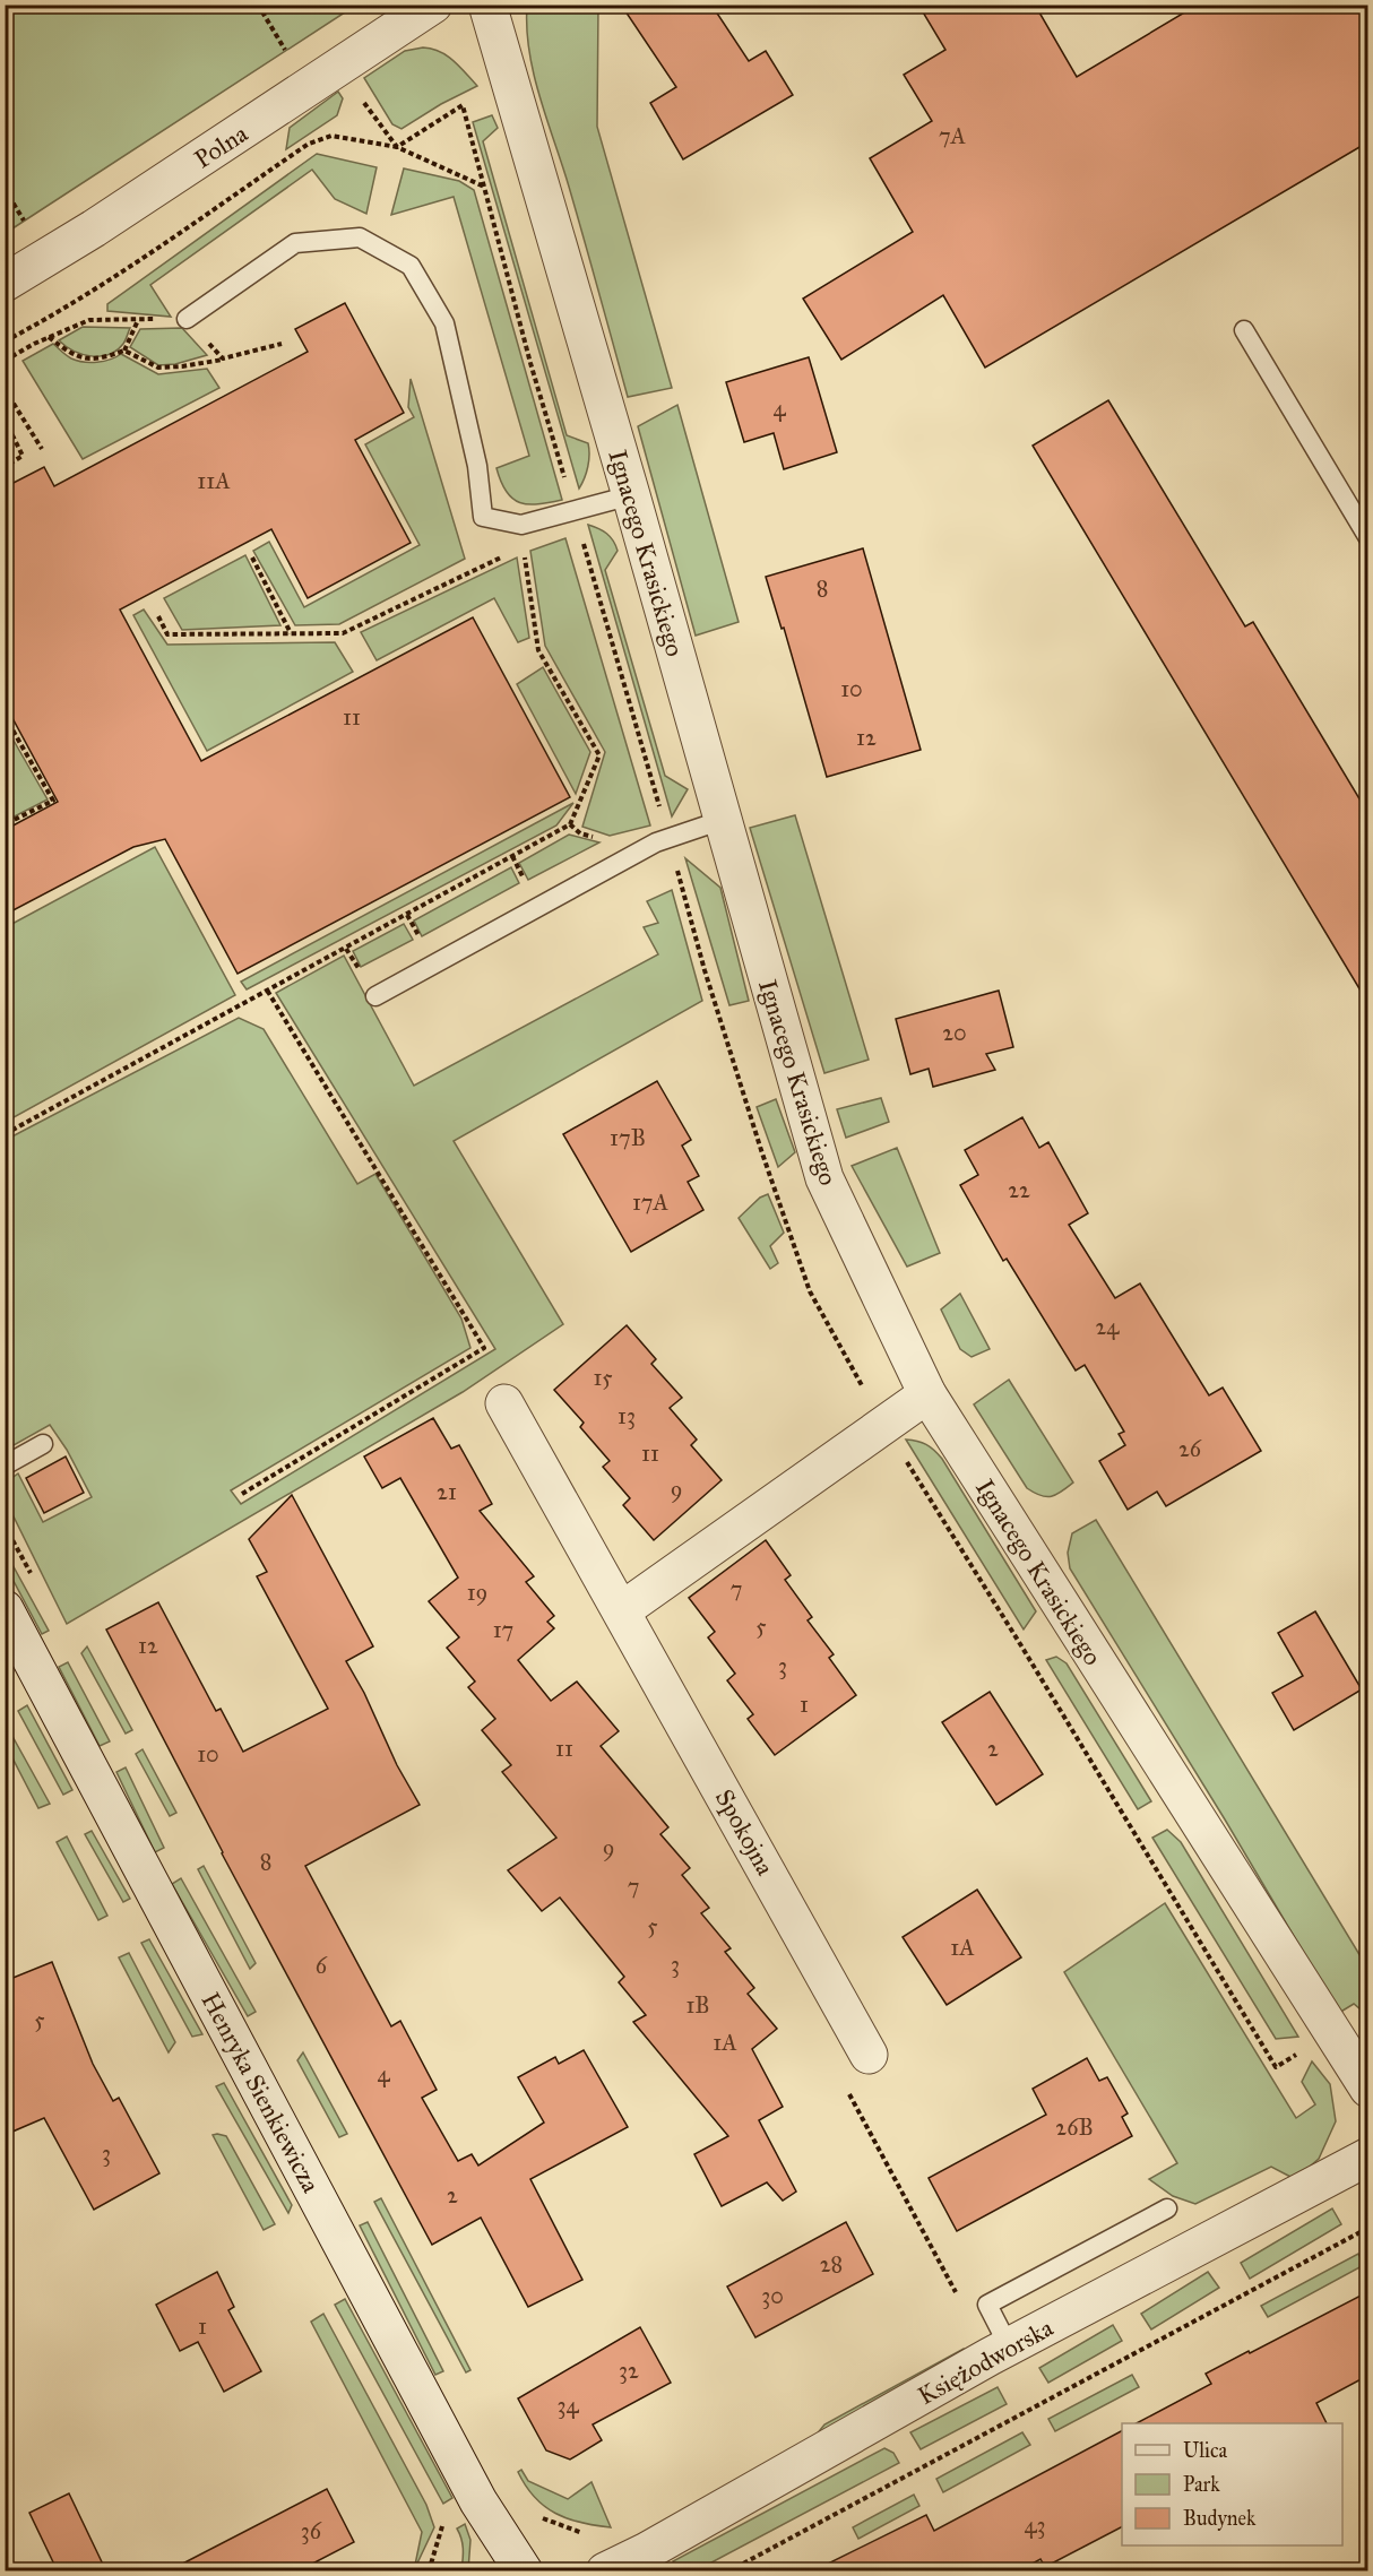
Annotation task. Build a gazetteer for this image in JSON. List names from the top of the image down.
{
  "streets": {
    "street": [
      "Polna",
      "Ignacego Krasickiego",
      "Spokojna",
      "Henryka Sienkiewicza",
      "Księżodworska"
    ]
  },
  "house_numbers": [
    "7A",
    "4",
    "11A",
    "8",
    "10",
    "11",
    "12",
    "20",
    "17B",
    "22",
    "17A",
    "24",
    "15",
    "13",
    "26",
    "11",
    "9",
    "21",
    "7",
    "19",
    "5",
    "17",
    "12",
    "3",
    "1",
    "11",
    "2",
    "10",
    "9",
    "8",
    "7",
    "5",
    "1A",
    "3",
    "6",
    "1B",
    "5",
    "1A",
    "4",
    "26B",
    "3",
    "2",
    "28",
    "30",
    "1",
    "32",
    "34",
    "43",
    "36"
  ],
  "legend": ["Ulica", "Park", "Budynek"]
}
